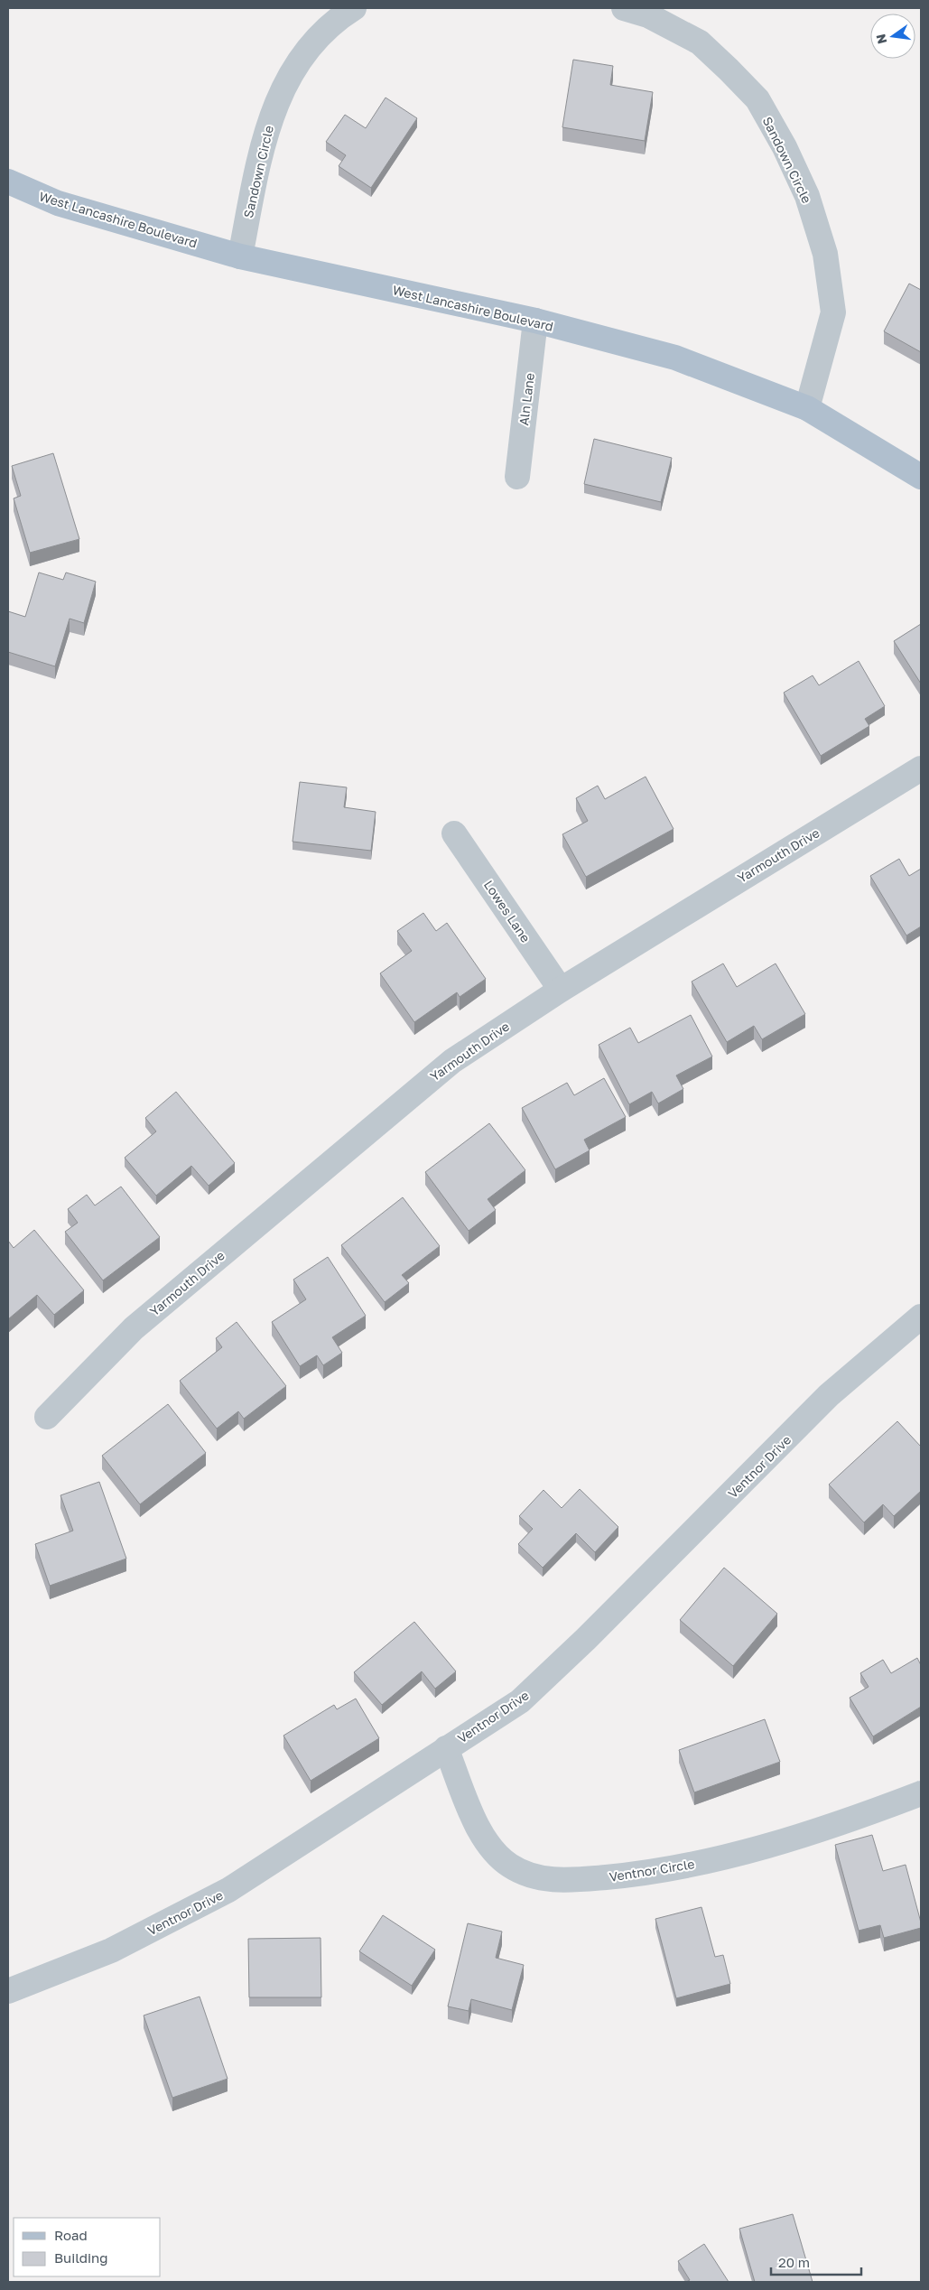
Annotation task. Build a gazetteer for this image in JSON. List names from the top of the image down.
{
  "streets": {
    "main road": ["West Lancashire Boulevard"],
    "street": [
      "Sandown Circle",
      "Aln Lane",
      "Yarmouth Drive",
      "Lowes Lane",
      "Ventnor Drive",
      "Ventnor Circle"
    ]
  },
  "crossings": [
    ["Sandown Circle", "West Lancashire Boulevard"],
    ["West Lancashire Boulevard", "Aln Lane"],
    ["Yarmouth Drive", "Lowes Lane"],
    ["Ventnor Drive", "Ventnor Circle"]
  ],
  "legend": ["Road", "Building"],
  "scale_bar": "20 m",
  "north": "left"
}
